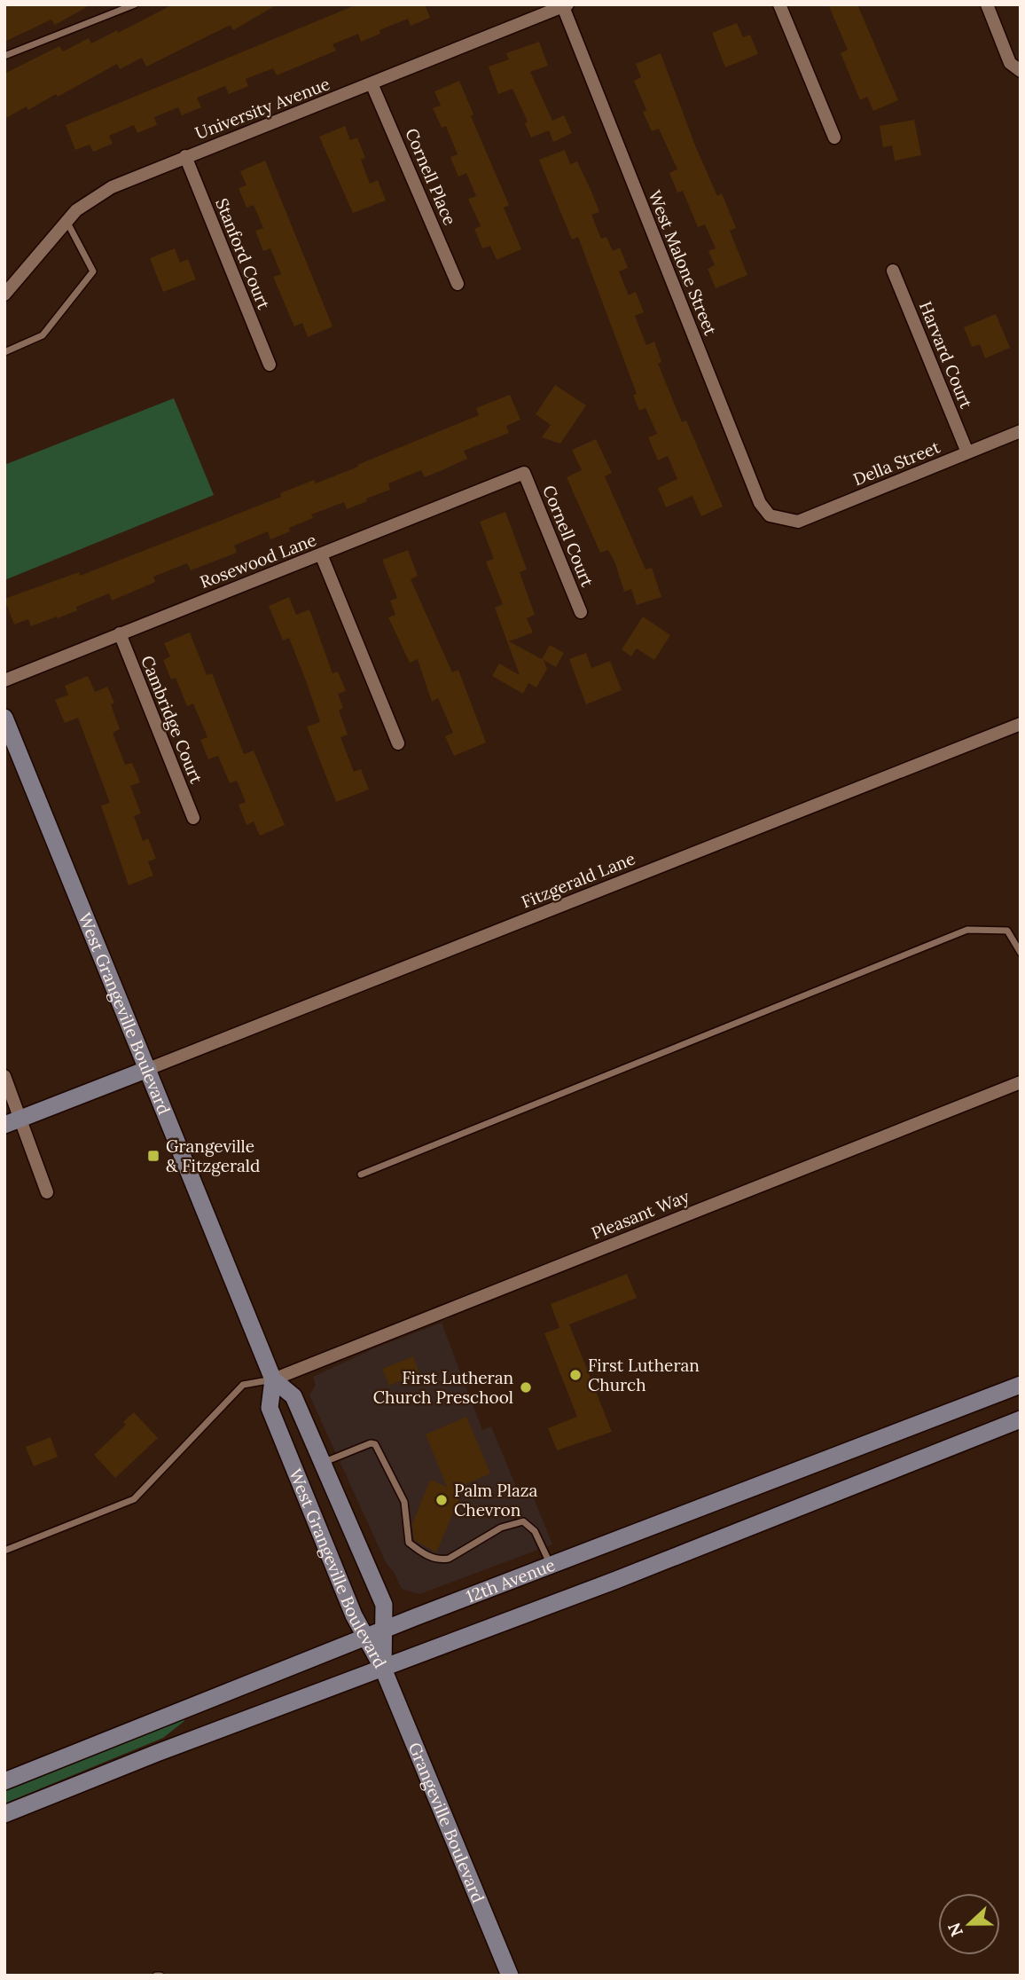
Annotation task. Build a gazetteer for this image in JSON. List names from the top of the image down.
{
  "streets": {
    "main road": ["West Grangeville Boulevard", "12th Avenue", "Grangeville Boulevard"],
    "street": [
      "University Avenue",
      "Cornell Place",
      "Stanford Court",
      "West Malone Street",
      "Harvard Court",
      "Della Street",
      "Cornell Court",
      "Rosewood Lane",
      "Cambridge Court",
      "Fitzgerald Lane",
      "Pleasant Way"
    ]
  },
  "crossings": [
    ["University Avenue", "Cornell Place"],
    ["University Avenue", "Stanford Court"],
    ["University Avenue", "West Malone Street"],
    ["West Malone Street", "Della Street"],
    ["Harvard Court", "Della Street"],
    ["Cornell Court", "Rosewood Lane"],
    ["Rosewood Lane", "Cambridge Court"],
    ["Fitzgerald Lane", "West Grangeville Boulevard"],
    ["West Grangeville Boulevard", "Pleasant Way"],
    ["West Grangeville Boulevard", "12th Avenue"],
    ["West Grangeville Boulevard", "Grangeville Boulevard"],
    ["12th Avenue", "Grangeville Boulevard"]
  ],
  "places": {
    "transit": ["Grangeville & Fitzgerald"],
    "other": ["First Lutheran Church", "First Lutheran Church Preschool", "Palm Plaza Chevron"]
  },
  "north": "left"
}
